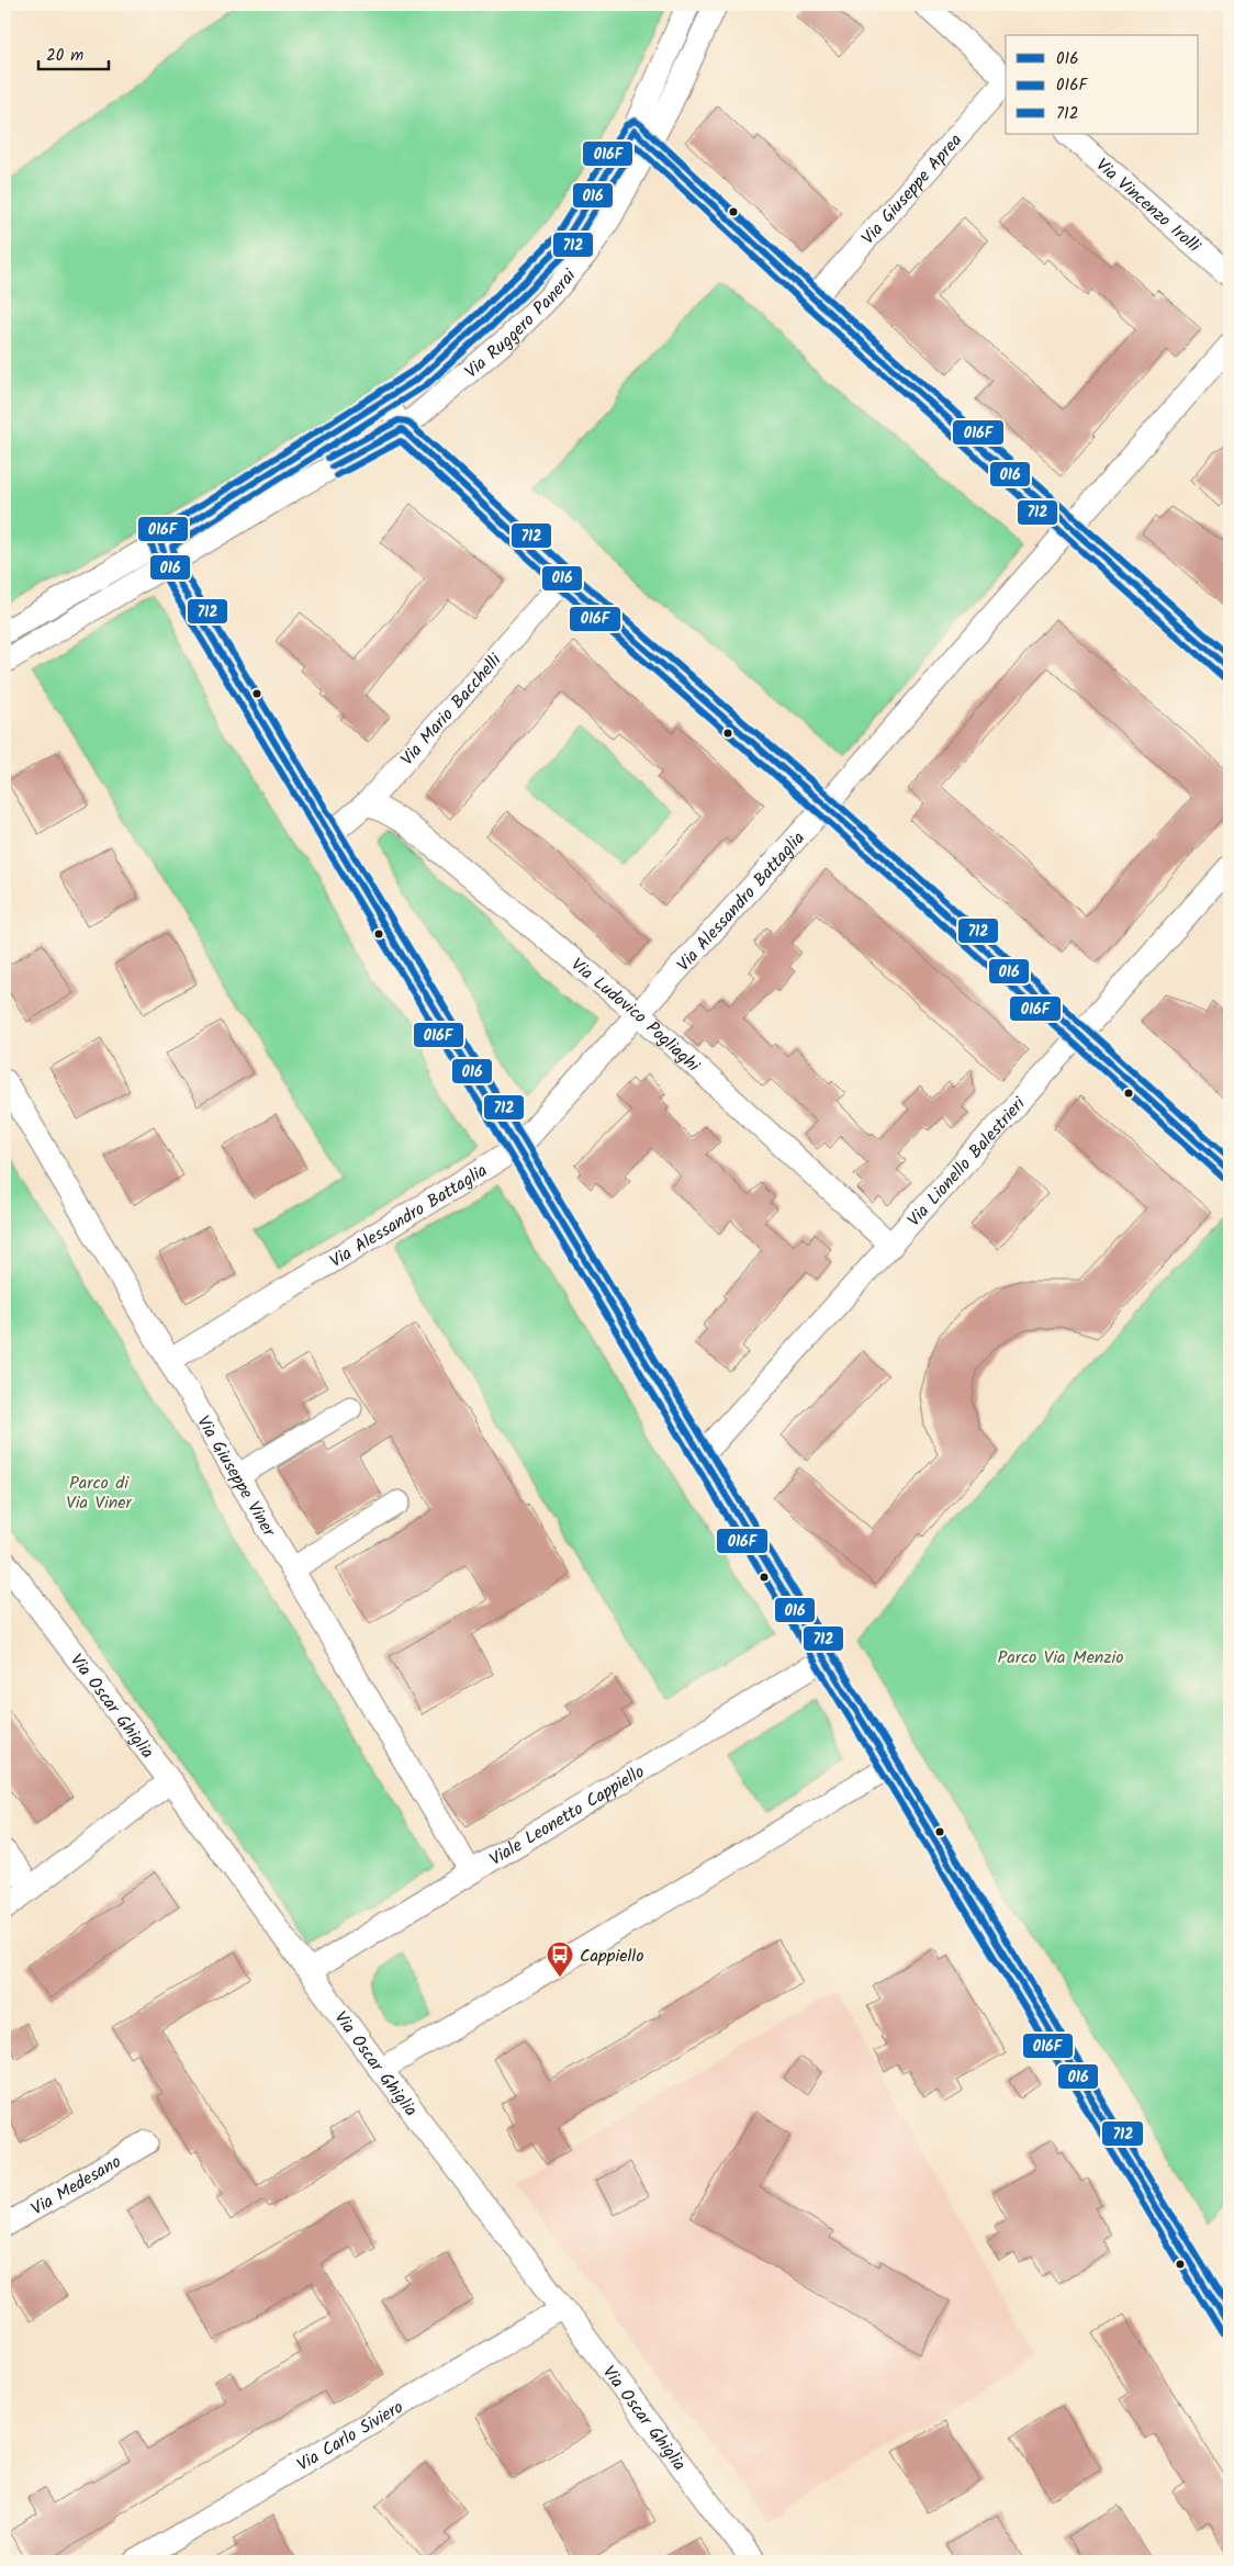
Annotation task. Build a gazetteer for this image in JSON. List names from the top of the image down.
{
  "streets": {
    "street": [
      "Via Giuseppe Aprea",
      "Via Vincenzo Irolli",
      "Via Ruggero Panerai",
      "Via Mario Bacchelli",
      "Via Alessandro Battaglia",
      "Via Ludovico Pogliaghi",
      "Via Lionello Balestrieri",
      "Via Giuseppe Viner",
      "Via Oscar Ghiglia",
      "Viale Leonetto Cappiello",
      "Via Medesano",
      "Via Carlo Siviero"
    ]
  },
  "crossings": [
    ["Via Mario Bacchelli", "Via Ludovico Pogliaghi"],
    ["Via Alessandro Battaglia", "Via Ludovico Pogliaghi"],
    ["Via Alessandro Battaglia", "Via Giuseppe Viner"],
    ["Via Ludovico Pogliaghi", "Via Lionello Balestrieri"],
    ["Via Giuseppe Viner", "Viale Leonetto Cappiello"],
    ["Via Oscar Ghiglia", "Viale Leonetto Cappiello"],
    ["Via Oscar Ghiglia", "Via Carlo Siviero"]
  ],
  "parks": ["Parco di Via Viner", "Parco Via Menzio"],
  "places": {
    "bus stop": ["Cappiello"]
  },
  "lines": ["transit line 016F", "transit line 016", "transit line 712"],
  "legend": ["016", "016F", "712"],
  "scale_bar": "20 m"
}
